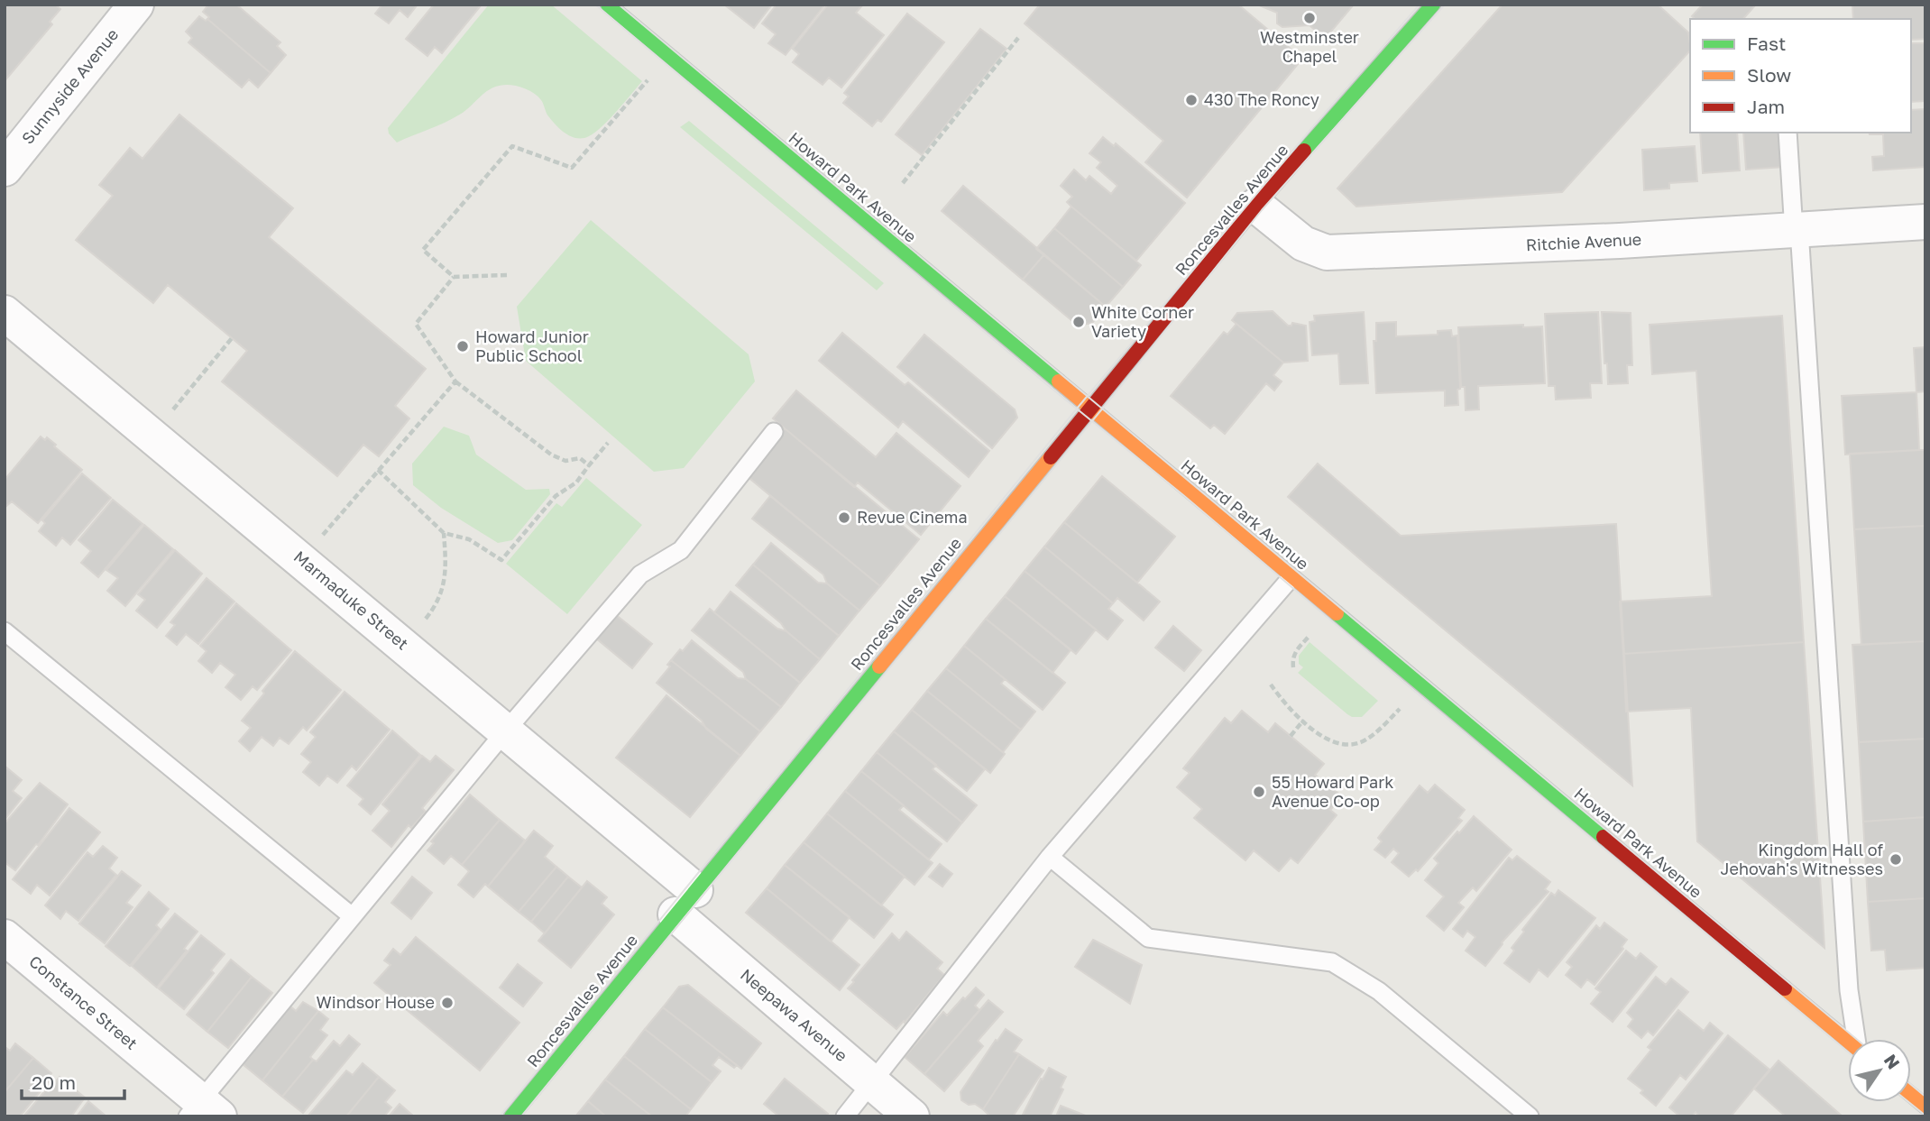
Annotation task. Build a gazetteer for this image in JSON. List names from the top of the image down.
{
  "streets": {
    "street": [
      "Sunnyside Avenue",
      "Howard Park Avenue",
      "Roncesvalles Avenue",
      "Ritchie Avenue",
      "Marmaduke Street",
      "Constance Street",
      "Neepawa Avenue"
    ]
  },
  "crossings": [
    ["Howard Park Avenue", "Roncesvalles Avenue"],
    ["Roncesvalles Avenue", "Ritchie Avenue"],
    ["Roncesvalles Avenue", "Marmaduke Street"],
    ["Roncesvalles Avenue", "Neepawa Avenue"],
    ["Marmaduke Street", "Neepawa Avenue"]
  ],
  "places": [
    "Westminster Chapel",
    "430 The Roncy",
    "White Corner Variety",
    "Howard Junior Public School",
    "Revue Cinema",
    "55 Howard Park Avenue Co-op",
    "Kingdom Hall of Jehovah's Witnesses",
    "Windsor House"
  ],
  "legend": ["Fast", "Slow", "Jam"],
  "scale_bar": "20 m",
  "north": "top right"
}
